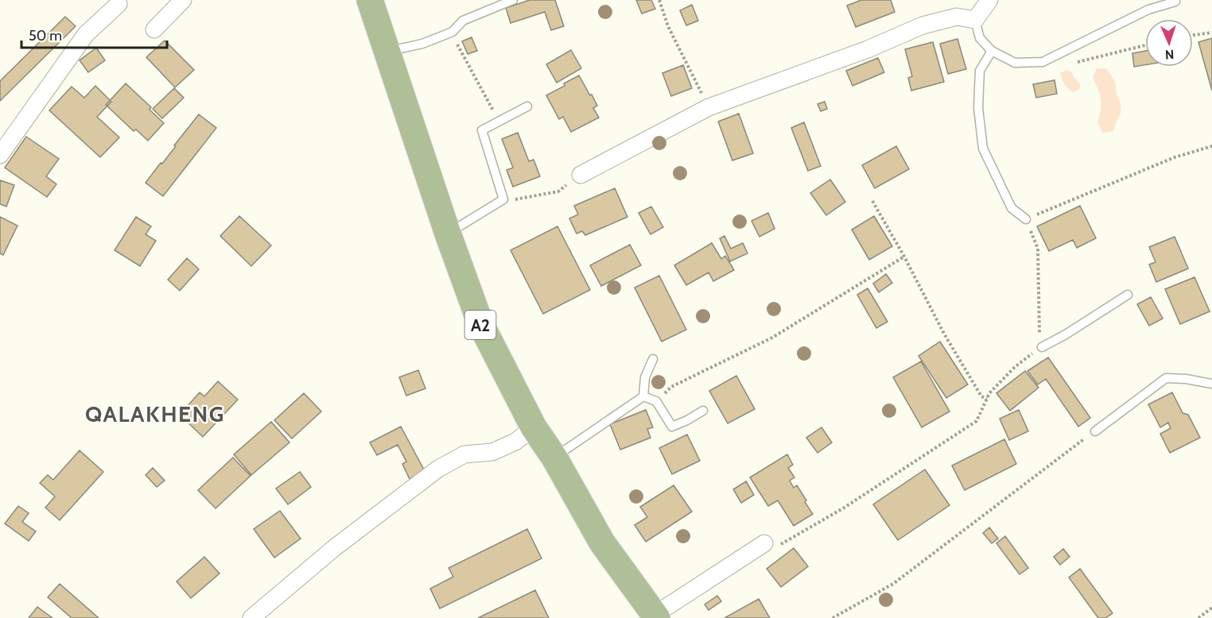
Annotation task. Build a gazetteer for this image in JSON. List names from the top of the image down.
{
  "streets": {
    "main road": ["A2"]
  },
  "districts": ["QALAKHENG"],
  "scale_bar": "50 m",
  "north": "bottom"
}
